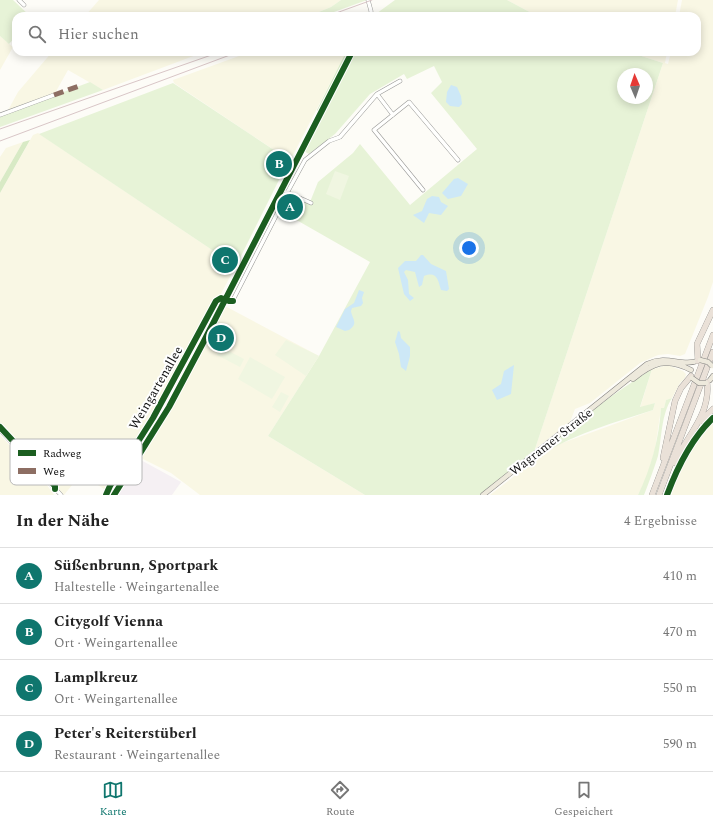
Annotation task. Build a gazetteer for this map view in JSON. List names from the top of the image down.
{
  "streets": {
    "main road": ["Wagramer Straße"],
    "street": ["Weingartenallee"]
  },
  "legend": ["Radweg", "Weg"],
  "north": "top",
  "page": {
    "search": "Hier suchen",
    "pins": [
      "B",
      "A",
      "C",
      "D"
    ],
    "heading": ["In der Nähe", "4 Ergebnisse"],
    "list": [
      {
        "mark": "A",
        "name": "Süßenbrunn, Sportpark",
        "note": "Haltestelle · Weingartenallee",
        "value": "410 m"
      },
      {
        "mark": "B",
        "name": "Citygolf Vienna",
        "note": "Ort · Weingartenallee",
        "value": "470 m"
      },
      {
        "mark": "C",
        "name": "Lamplkreuz",
        "note": "Ort · Weingartenallee",
        "value": "550 m"
      },
      {
        "mark": "D",
        "name": "Peter's Reiterstüberl",
        "note": "Restaurant · Weingartenallee",
        "value": "590 m"
      }
    ],
    "nav": ["Karte", "Route", "Gespeichert"]
  }
}
